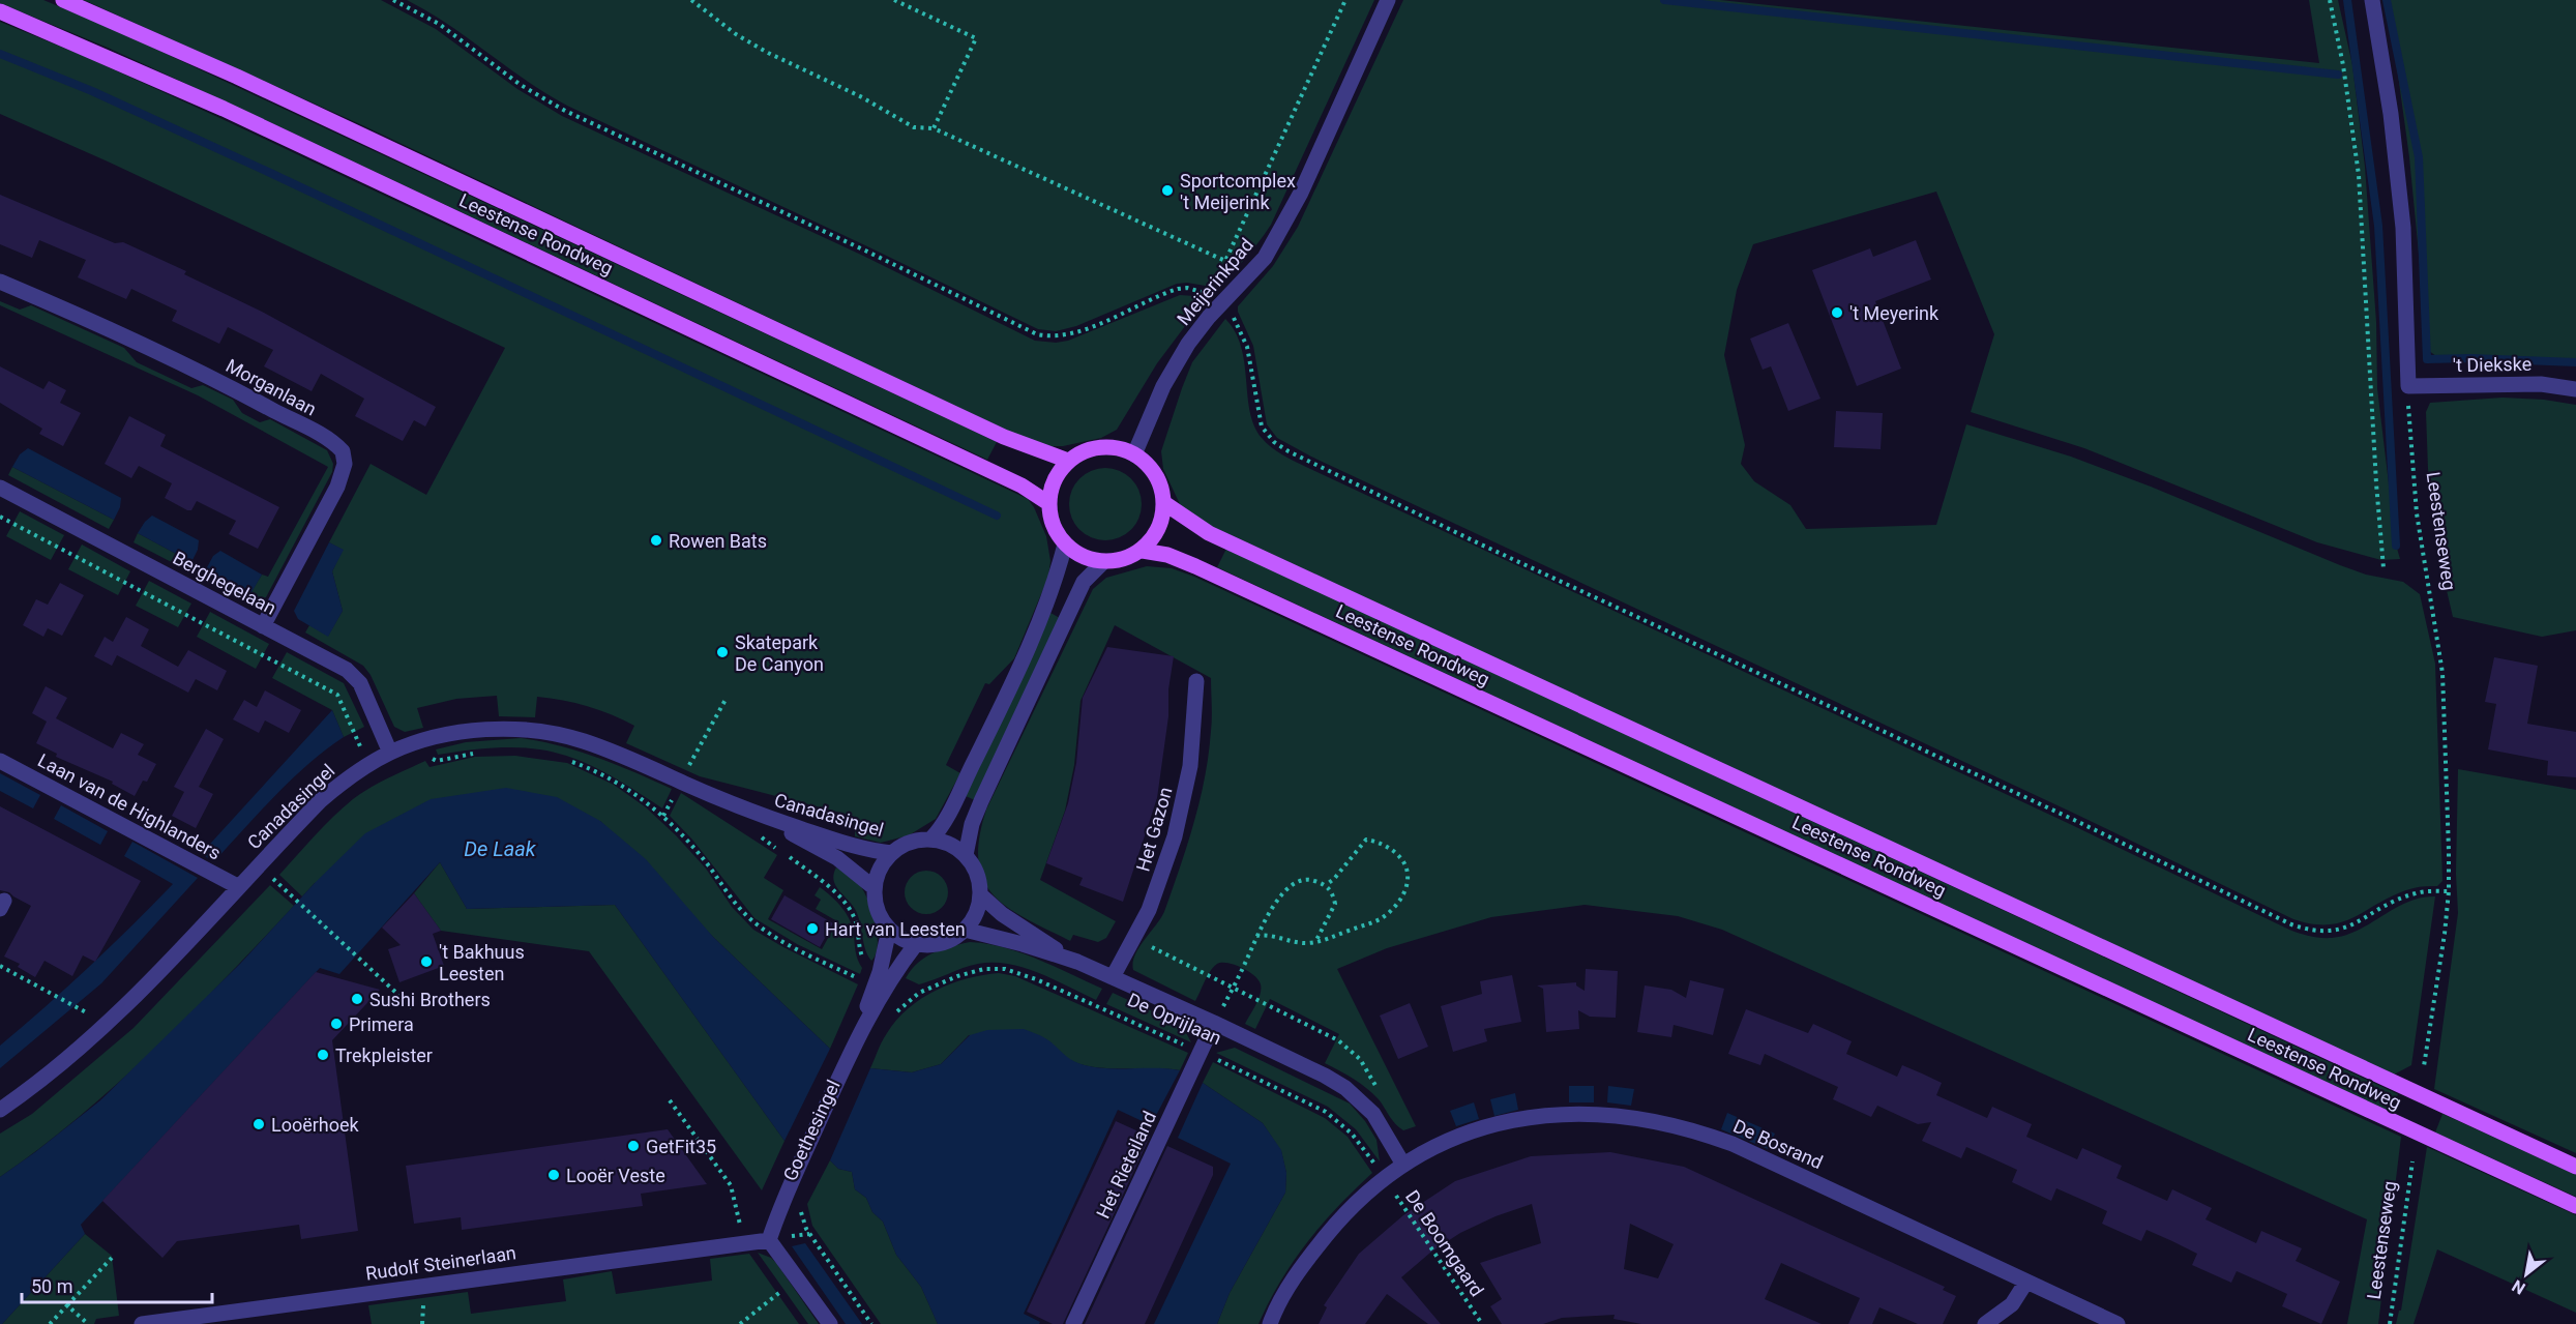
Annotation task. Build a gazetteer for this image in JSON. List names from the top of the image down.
{
  "streets": {
    "main road": ["Leestense Rondweg"],
    "street": [
      "Meijerinkpad",
      "'t Diekske",
      "Morganlaan",
      "Berghegelaan",
      "Laan van de Highlanders",
      "Canadasingel",
      "Het Gazon",
      "De Oprijlaan",
      "Goethesingel",
      "De Bosrand",
      "Het Rieteiland",
      "Rudolf Steinerlaan"
    ],
    "path": ["Leestenseweg", "De Boomgaard"]
  },
  "crossings": [
    ["Leestense Rondweg", "Meijerinkpad"],
    ["'t Diekske", "Leestenseweg"],
    ["Morganlaan", "Berghegelaan"],
    ["Berghegelaan", "Canadasingel"],
    ["Laan van de Highlanders", "Canadasingel"],
    ["Canadasingel", "De Oprijlaan"],
    ["Canadasingel", "Goethesingel"],
    ["Het Gazon", "De Oprijlaan"],
    ["De Oprijlaan", "Goethesingel"],
    ["De Oprijlaan", "De Bosrand"],
    ["De Oprijlaan", "Het Rieteiland"],
    ["De Oprijlaan", "De Boomgaard"],
    ["Goethesingel", "Rudolf Steinerlaan"],
    ["De Bosrand", "De Boomgaard"]
  ],
  "water": ["De Laak"],
  "places": [
    "Sportcomplex 't Meijerink",
    "'t Meyerink",
    "Rowen Bats",
    "Skatepark De Canyon",
    "Hart van Leesten",
    "'t Bakhuus Leesten",
    "Sushi Brothers",
    "Primera",
    "Trekpleister",
    "Looërhoek",
    "GetFit35",
    "Looër Veste"
  ],
  "scale_bar": "50 m",
  "north": "bottom left"
}
